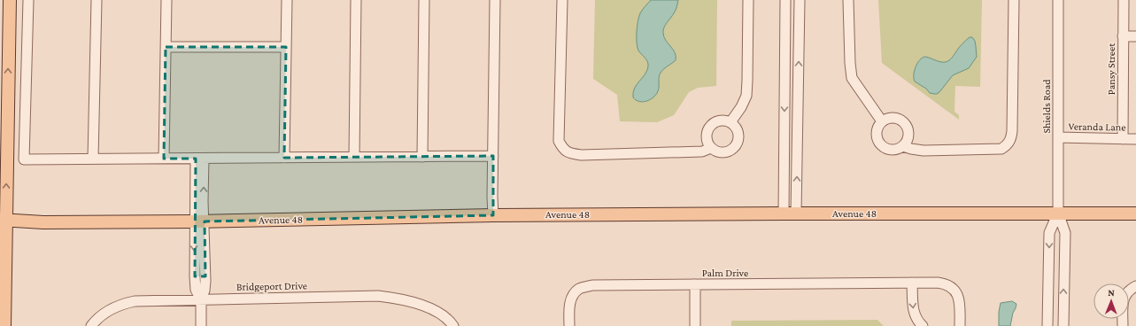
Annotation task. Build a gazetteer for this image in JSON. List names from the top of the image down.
{
  "streets": {
    "main road": ["Avenue 48"],
    "street": [
      "Pansy Street",
      "Shields Road",
      "Veranda Lane",
      "Palm Drive",
      "Bridgeport Drive"
    ]
  },
  "crossings": [
    ["Pansy Street", "Veranda Lane"],
    ["Shields Road", "Veranda Lane"],
    ["Shields Road", "Avenue 48"]
  ],
  "north": "top"
}
